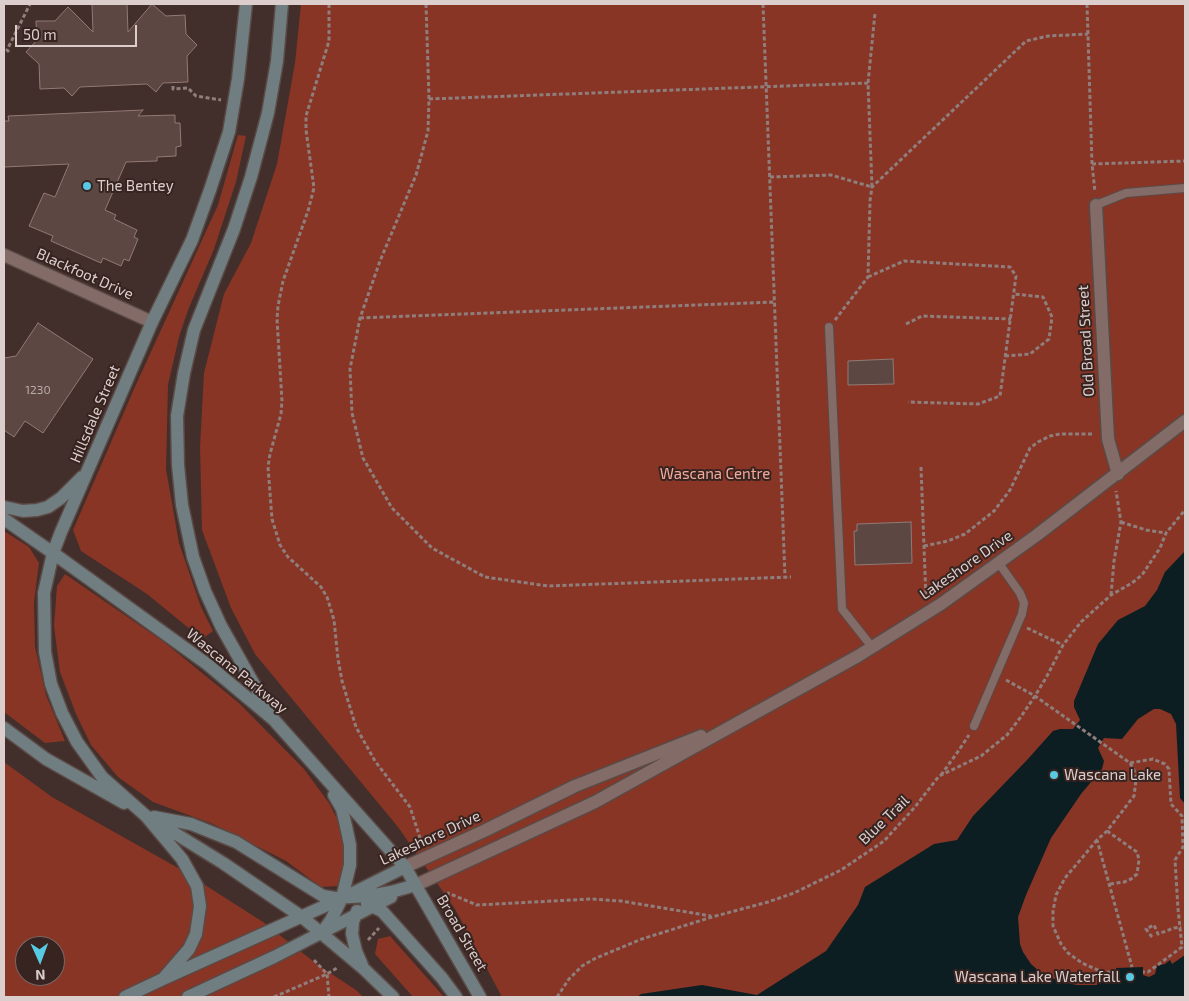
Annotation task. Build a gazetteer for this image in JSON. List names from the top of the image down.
{
  "streets": {
    "street": [
      "Blackfoot Drive",
      "Old Broad Street",
      "Hillsdale Street",
      "Lakeshore Drive",
      "Wascana Parkway",
      "Broad Street"
    ],
    "path": ["Blue Trail"]
  },
  "crossings": [
    ["Blackfoot Drive", "Hillsdale Street"],
    ["Old Broad Street", "Lakeshore Drive"],
    ["Hillsdale Street", "Wascana Parkway"],
    ["Lakeshore Drive", "Wascana Parkway"],
    ["Lakeshore Drive", "Broad Street"],
    ["Wascana Parkway", "Broad Street"]
  ],
  "parks": ["Wascana Centre"],
  "places": ["The Bentey", "Wascana Lake", "Wascana Lake Waterfall"],
  "house_numbers": ["1230"],
  "scale_bar": "50 m",
  "north": "bottom"
}
